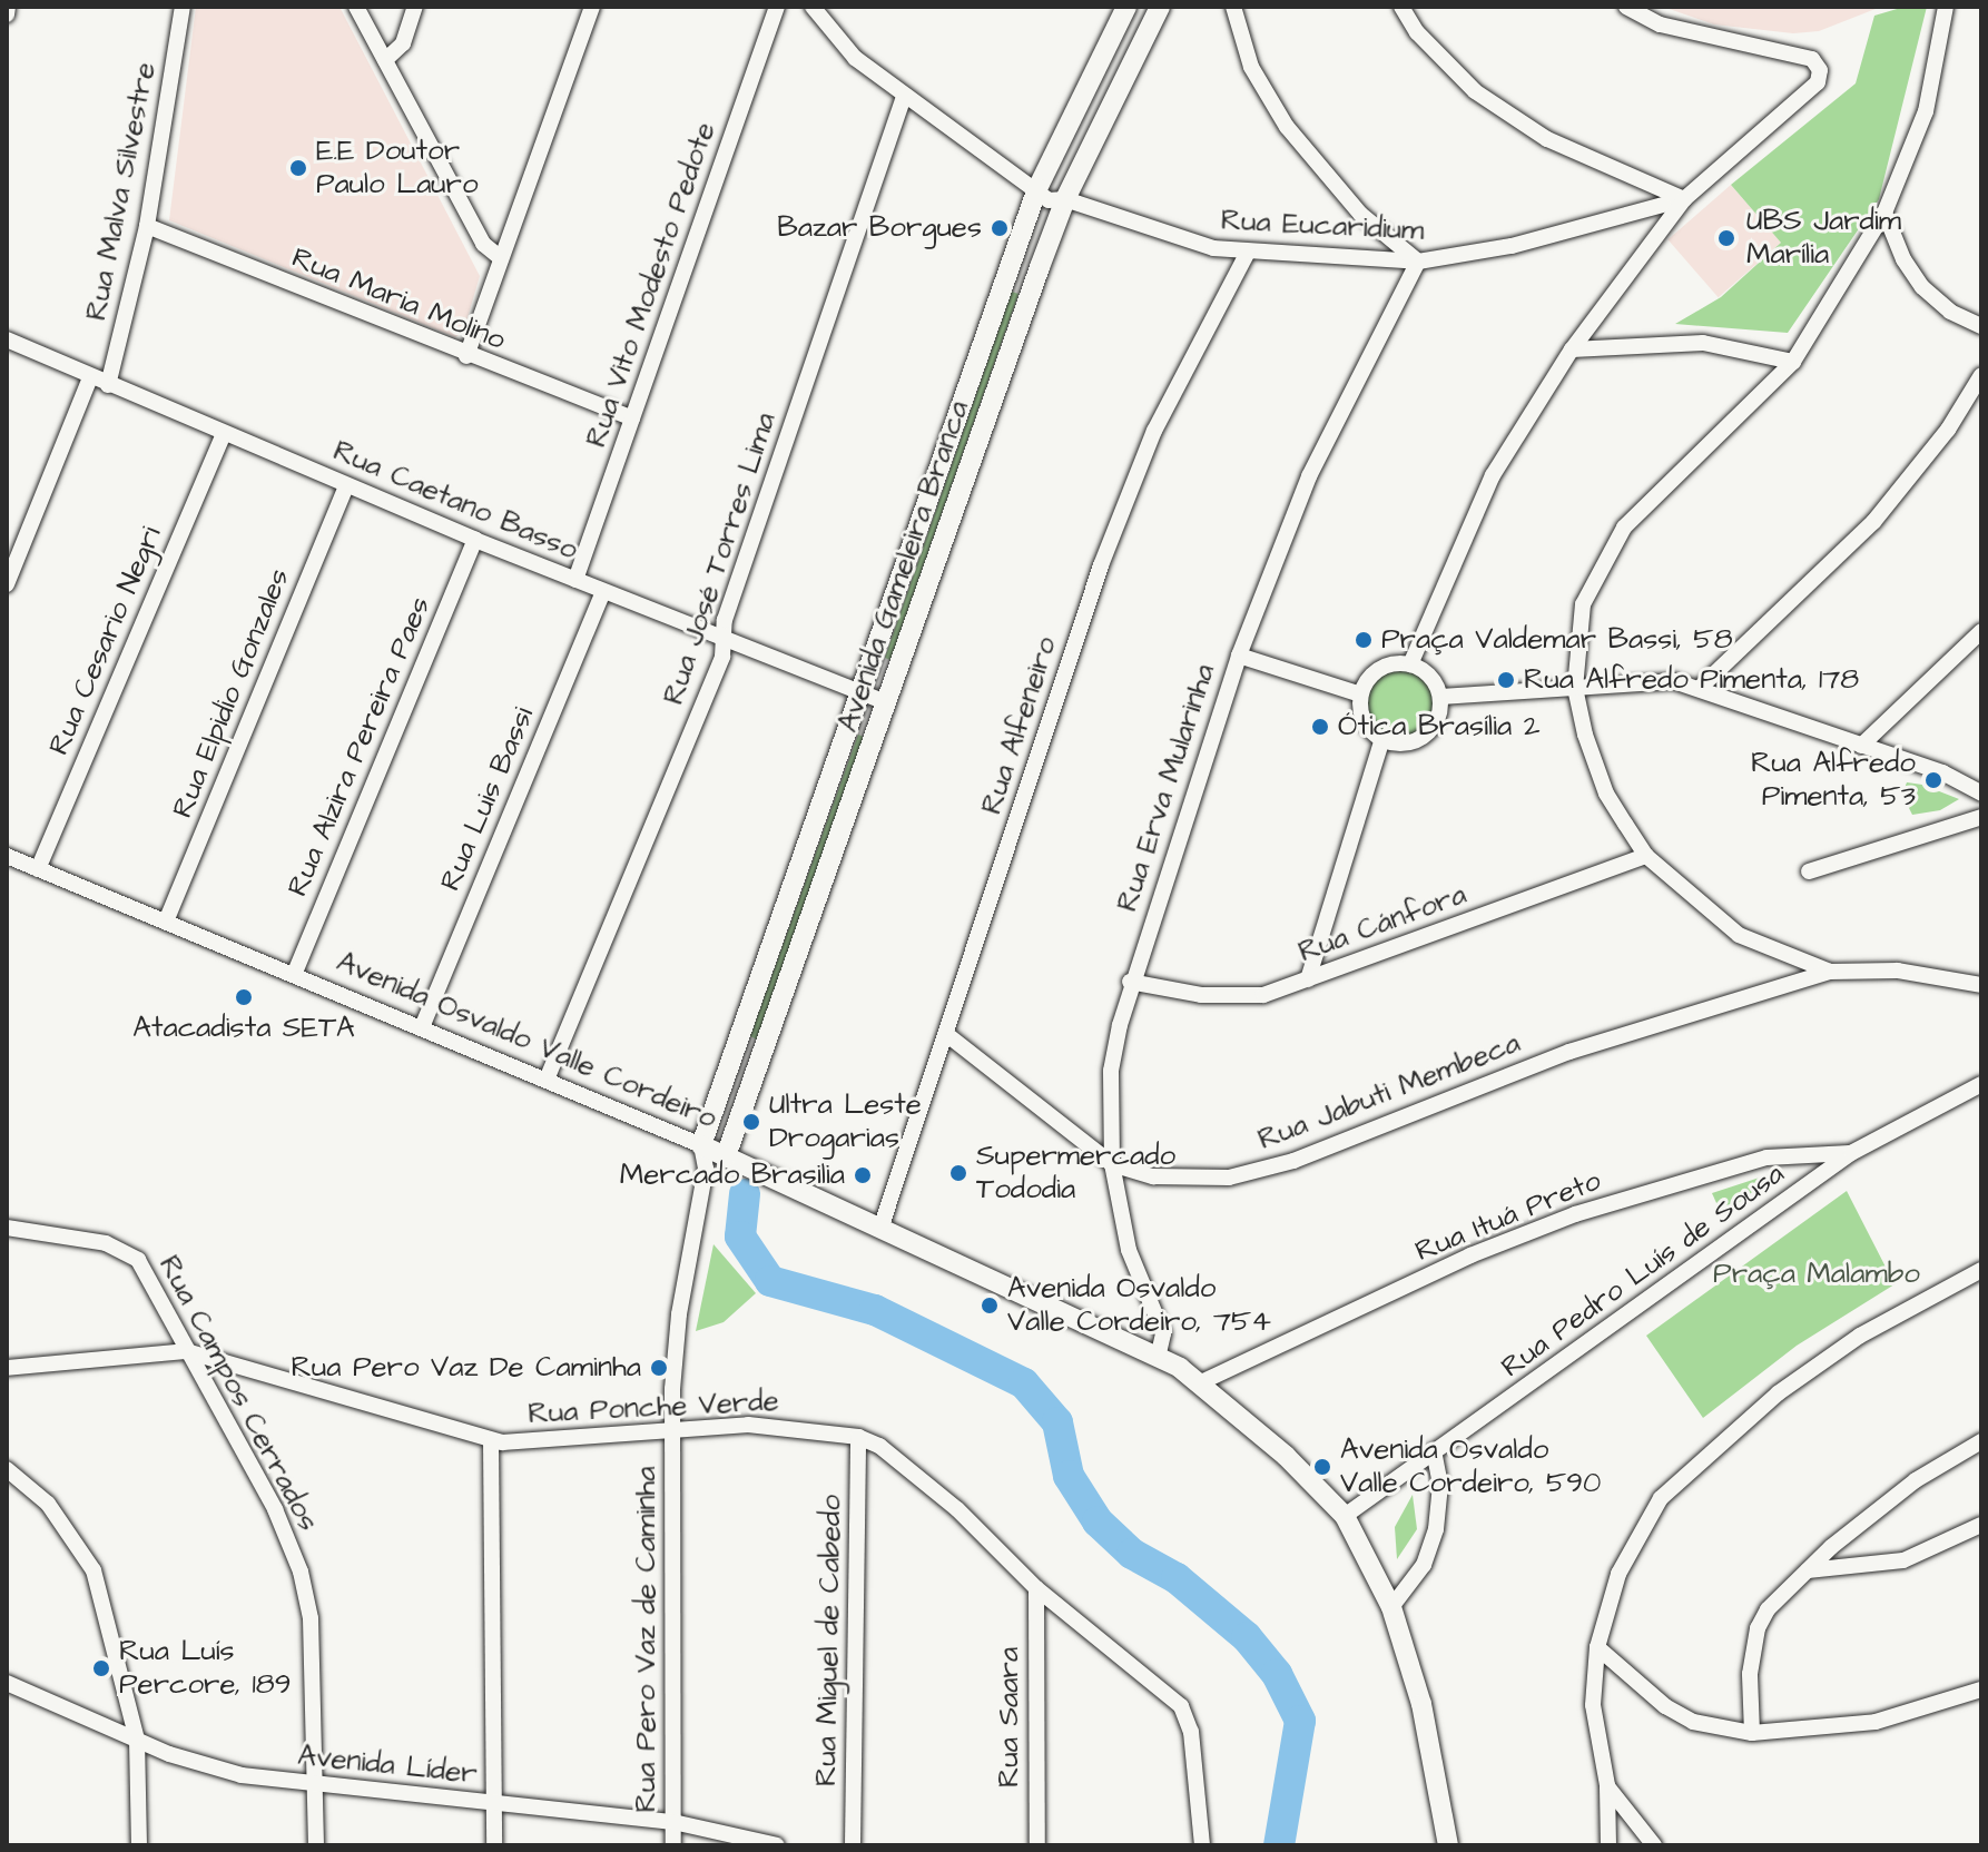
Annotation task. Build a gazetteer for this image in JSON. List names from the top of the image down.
{
  "streets": {
    "main road": ["Avenida Gameleira Branca", "Avenida Osvaldo Valle Cordeiro"],
    "street": [
      "Rua Malva Silvestre",
      "Rua Eucaridium",
      "Rua Vito Modesto Pedote",
      "Rua Maria Molino",
      "Rua Caetano Basso",
      "Rua José Torres Lima",
      "Rua Cesario Negri",
      "Rua Elpidio Gonzales",
      "Rua Alfeneiro",
      "Rua Alzira Pereira Paes",
      "Rua Erva Mularinha",
      "Rua Luis Bassi",
      "Rua Cánfora",
      "Rua Jabuti Membeca",
      "Rua Ituá Preto",
      "Rua Pedro Luís de Sousa",
      "Rua Campos Cerrados",
      "Rua Ponche Verde",
      "Rua Pero Vaz de Caminha",
      "Rua Miguel de Cabedo",
      "Rua Saara",
      "Avenida Líder"
    ]
  },
  "crossings": [
    ["Rua Malva Silvestre", "Rua Maria Molino"],
    ["Rua Malva Silvestre", "Rua Caetano Basso"],
    ["Rua Eucaridium", "Avenida Gameleira Branca"],
    ["Rua Eucaridium", "Rua Alfeneiro"],
    ["Rua Eucaridium", "Rua Erva Mularinha"],
    ["Rua Vito Modesto Pedote", "Rua Maria Molino"],
    ["Rua Vito Modesto Pedote", "Rua Caetano Basso"],
    ["Rua Caetano Basso", "Rua José Torres Lima"],
    ["Rua Caetano Basso", "Avenida Gameleira Branca"],
    ["Rua Caetano Basso", "Rua Cesario Negri"],
    ["Rua Caetano Basso", "Rua Elpidio Gonzales"],
    ["Rua Caetano Basso", "Rua Alzira Pereira Paes"],
    ["Rua Caetano Basso", "Rua Luis Bassi"],
    ["Rua José Torres Lima", "Avenida Osvaldo Valle Cordeiro"],
    ["Avenida Gameleira Branca", "Avenida Osvaldo Valle Cordeiro"],
    ["Avenida Gameleira Branca", "Rua Pero Vaz de Caminha"],
    ["Rua Cesario Negri", "Avenida Osvaldo Valle Cordeiro"],
    ["Rua Elpidio Gonzales", "Avenida Osvaldo Valle Cordeiro"],
    ["Rua Alfeneiro", "Avenida Osvaldo Valle Cordeiro"],
    ["Rua Alfeneiro", "Rua Jabuti Membeca"],
    ["Rua Alzira Pereira Paes", "Avenida Osvaldo Valle Cordeiro"],
    ["Rua Erva Mularinha", "Rua Cánfora"],
    ["Rua Erva Mularinha", "Avenida Osvaldo Valle Cordeiro"],
    ["Rua Erva Mularinha", "Rua Jabuti Membeca"],
    ["Rua Luis Bassi", "Avenida Osvaldo Valle Cordeiro"],
    ["Avenida Osvaldo Valle Cordeiro", "Rua Ituá Preto"],
    ["Avenida Osvaldo Valle Cordeiro", "Rua Pedro Luís de Sousa"],
    ["Avenida Osvaldo Valle Cordeiro", "Rua Pero Vaz de Caminha"],
    ["Rua Ituá Preto", "Rua Pedro Luís de Sousa"],
    ["Rua Campos Cerrados", "Rua Ponche Verde"],
    ["Rua Campos Cerrados", "Avenida Líder"],
    ["Rua Ponche Verde", "Rua Pero Vaz de Caminha"],
    ["Rua Ponche Verde", "Rua Miguel de Cabedo"],
    ["Rua Ponche Verde", "Rua Saara"],
    ["Rua Pero Vaz de Caminha", "Avenida Líder"]
  ],
  "parks": ["Praça Malambo"],
  "places": [
    "E.E Doutor Paulo Lauro",
    "Bazar Borgues",
    "UBS Jardim Marília",
    "Praça Valdemar Bassi, 58",
    "Rua Alfredo Pimenta, 178",
    "Ótica Brasília 2",
    "Rua Alfredo Pimenta, 53",
    "Atacadista SETA",
    "Ultra Leste Drogarias",
    "Supermercado Tododia",
    "Mercado Brasilia",
    "Avenida Osvaldo Valle Cordeiro, 754",
    "Rua Pero Vaz De Caminha",
    "Avenida Osvaldo Valle Cordeiro, 590",
    "Rua Luís Percore, 189"
  ]
}
